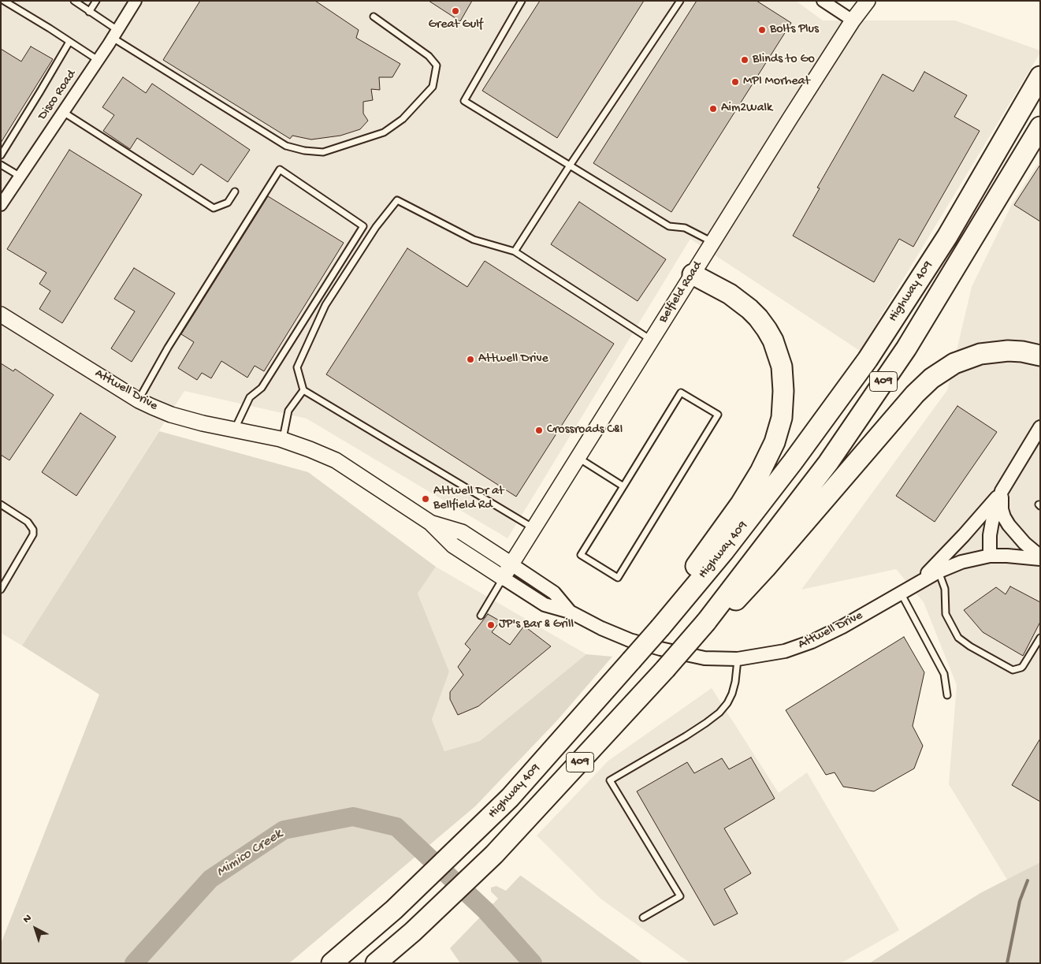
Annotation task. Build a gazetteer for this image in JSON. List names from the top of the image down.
{
  "streets": {
    "highway": ["Highway 409", "409"],
    "main road": ["Belfield Road", "Attwell Drive"],
    "street": ["Disco Road"]
  },
  "crossings": [
    ["Belfield Road", "Attwell Drive"]
  ],
  "water": ["Mimico Creek"],
  "places": [
    "Great Gulf",
    "Bolts Plus",
    "Blinds to Go",
    "MPI Morheat",
    "Aim2Walk",
    "Attwell Drive",
    "Crossroads C&I",
    "Attwell Dr at Bellfield Rd",
    "JP's Bar & Grill"
  ],
  "north": "top left"
}
